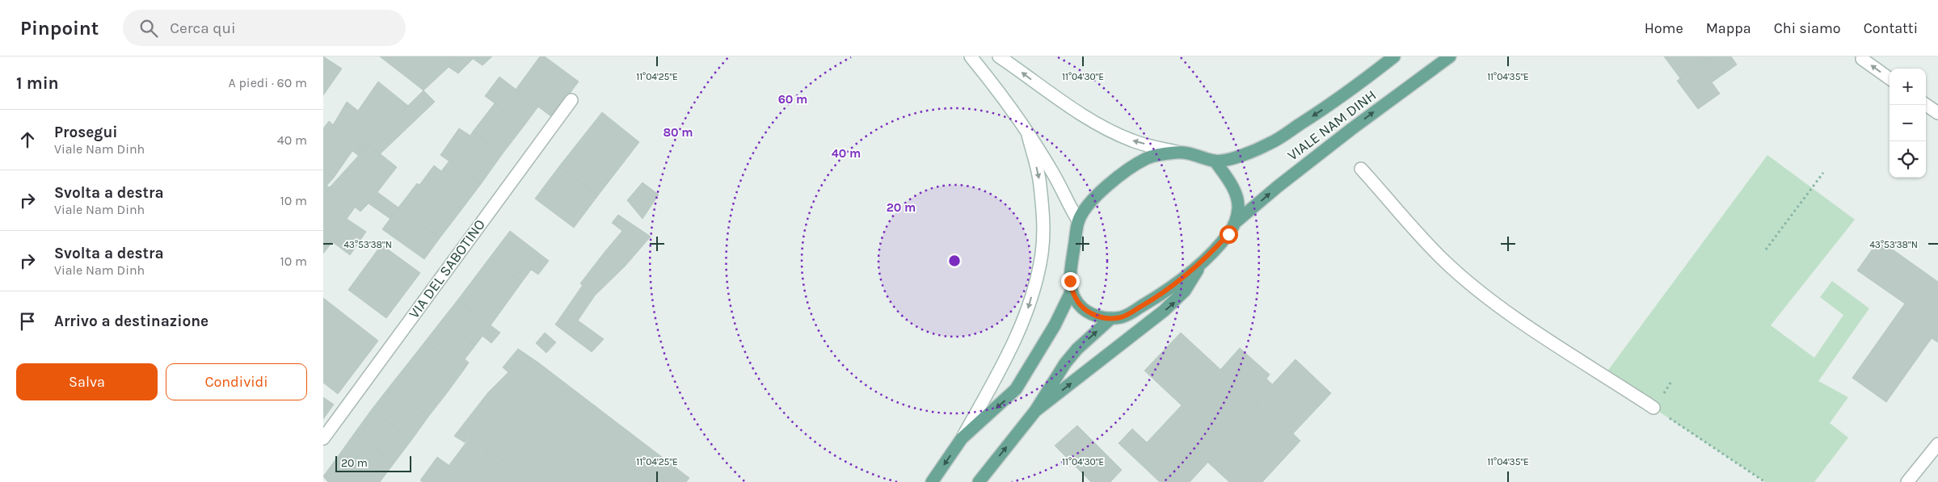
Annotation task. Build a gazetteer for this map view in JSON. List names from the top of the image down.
{
  "streets": {
    "main road": ["VIALE NAM DINH"],
    "street": ["VIA DEL SABOTINO"]
  },
  "scale_bar": "20 m",
  "page": {
    "header": "Pinpoint",
    "search": "Cerca qui",
    "nav": [
      "Home",
      "Mappa",
      "Chi siamo",
      "Contatti"
    ],
    "heading": ["1 min", "A piedi · 60 m"],
    "map_buttons": ["+", "−"],
    "list": [
      ["Prosegui", "Viale Nam Dinh", "40 m"],
      ["Svolta a destra", "Viale Nam Dinh", "10 m"],
      ["Svolta a destra", "Viale Nam Dinh", "10 m"],
      "Arrivo a destinazione"
    ],
    "buttons": ["Salva", "Condividi"],
    "scale": "20 m"
  },
  "coordinates": [
    "11°04'25\"E",
    "11°04'30\"E",
    "11°04'35\"E",
    "43°53'38\"N"
  ],
  "rings": [
    "60 m",
    "80 m",
    "40 m",
    "20 m"
  ]
}
